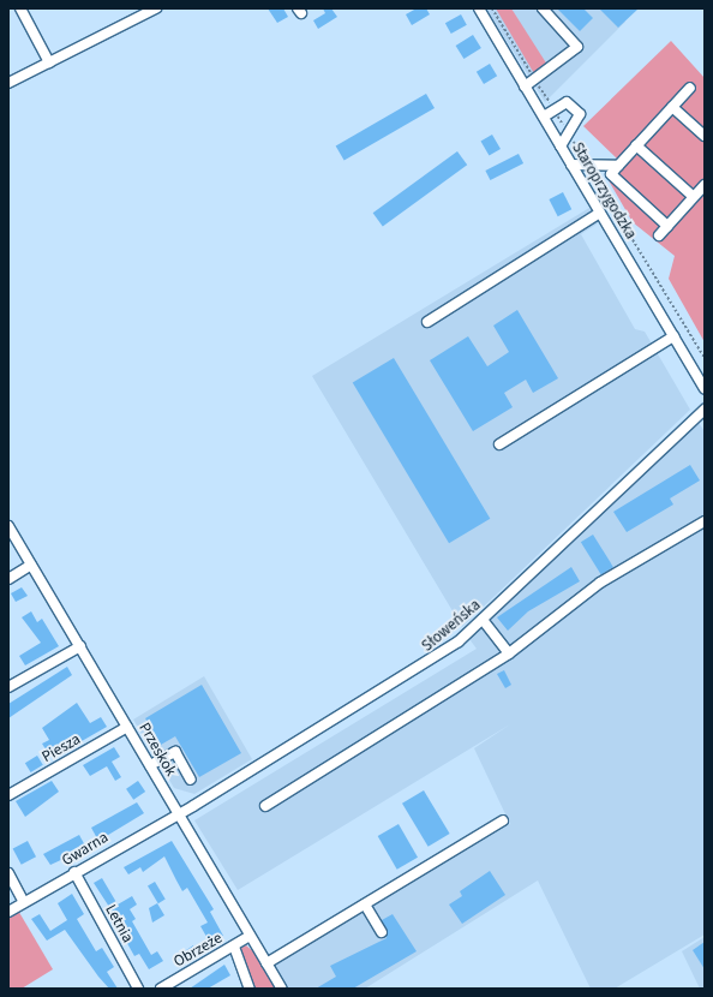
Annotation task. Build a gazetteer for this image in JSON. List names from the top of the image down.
{
  "streets": {
    "street": [
      "Staroprzygodzka",
      "Słoweńska",
      "Piesza",
      "Przeskok",
      "Gwarna",
      "Letnia",
      "Obrzeże"
    ]
  },
  "crossings": [
    ["Słoweńska", "Przeskok"],
    ["Słoweńska", "Gwarna"],
    ["Piesza", "Przeskok"],
    ["Przeskok", "Gwarna"],
    ["Przeskok", "Obrzeże"],
    ["Gwarna", "Letnia"]
  ]
}
